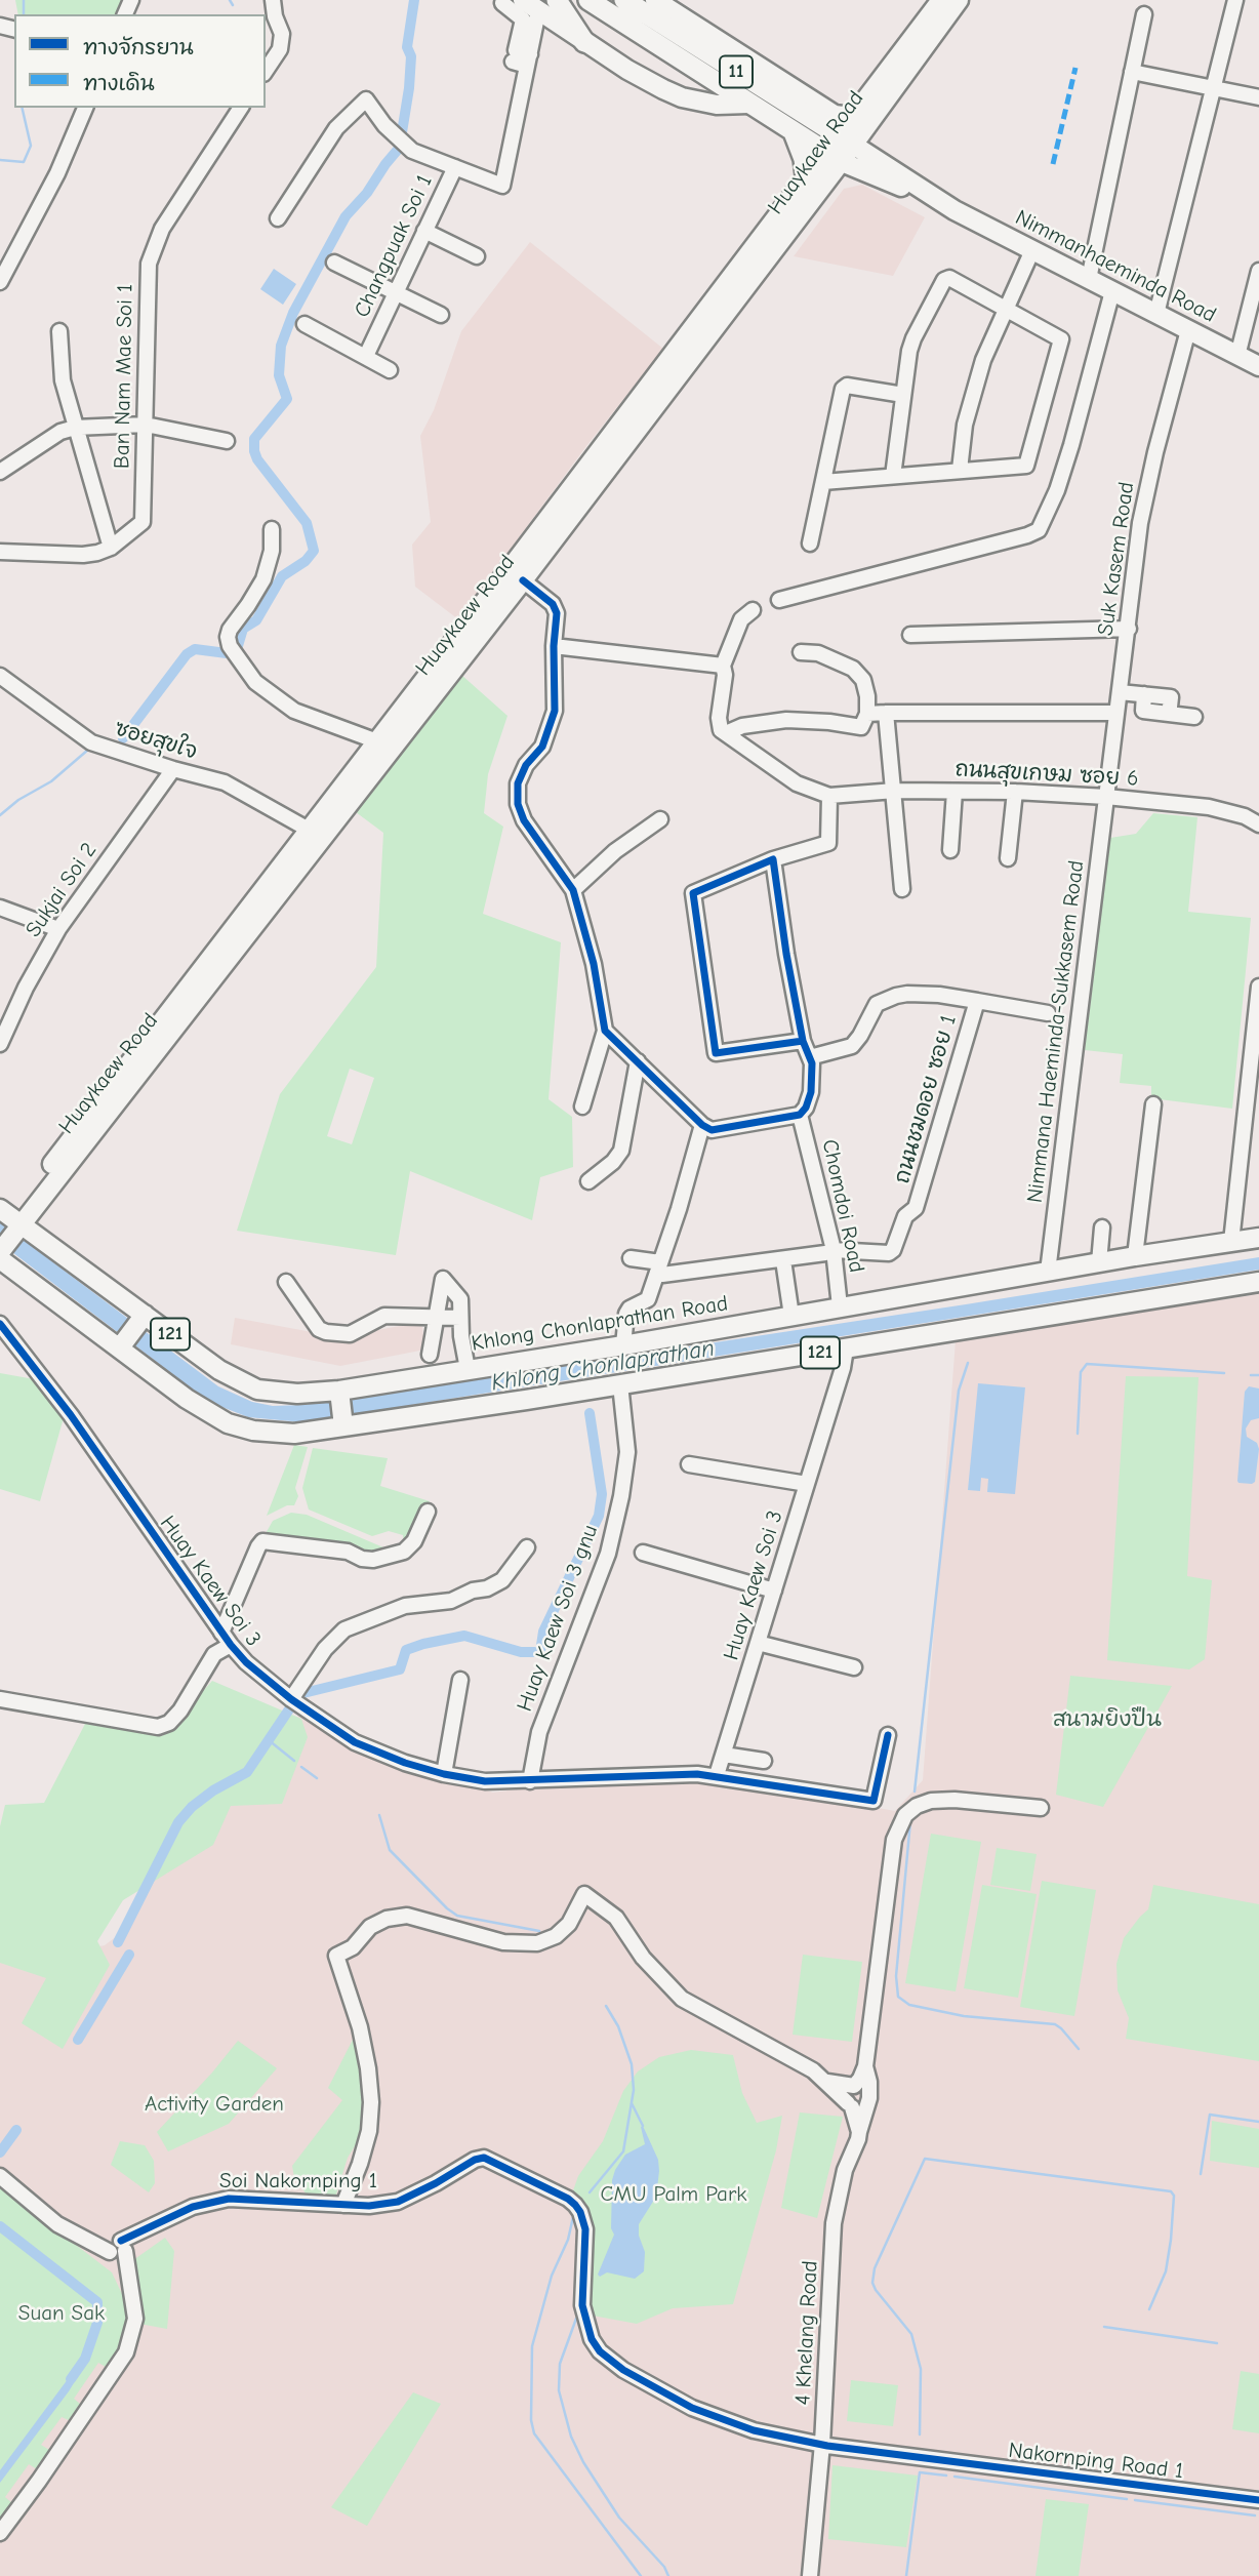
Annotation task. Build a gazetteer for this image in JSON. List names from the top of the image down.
{
  "streets": {
    "highway": ["11"],
    "main road": [
      "Huaykaew Road",
      "Nimmanhaeminda Road",
      "Khlong Chonlaprathan Road",
      "121"
    ],
    "street": [
      "Changpuak Soi 1",
      "Ban Nam Mae Soi 1",
      "Suk Kasem Road",
      "ซอยสุขใจ",
      "ถนนสุขเกษม ซอย 6",
      "Sukjai Soi 2",
      "Nimmana Haeminda-Sukkasem Road",
      "ถนนชมดอย ซอย 1",
      "Chomdoi Road",
      "Huay Kaew Soi 3",
      "Huay Kaew Soi 3 gnu",
      "Soi Nakornping 1",
      "4 Khelang Road",
      "Nakornping Road 1"
    ]
  },
  "crossings": [
    ["11", "Huaykaew Road"],
    ["11", "Nimmanhaeminda Road"],
    ["Huaykaew Road", "Nimmanhaeminda Road"],
    ["Huaykaew Road", "ซอยสุขใจ"],
    ["Huaykaew Road", "Khlong Chonlaprathan Road"],
    ["Nimmanhaeminda Road", "Suk Kasem Road"],
    ["Suk Kasem Road", "ถนนสุขเกษม ซอย 6"],
    ["Suk Kasem Road", "Nimmana Haeminda-Sukkasem Road"],
    ["ซอยสุขใจ", "Sukjai Soi 2"],
    ["ถนนสุขเกษม ซอย 6", "Nimmana Haeminda-Sukkasem Road"],
    ["Nimmana Haeminda-Sukkasem Road", "Khlong Chonlaprathan Road"],
    ["ถนนชมดอย ซอย 1", "Chomdoi Road"],
    ["Chomdoi Road", "Khlong Chonlaprathan Road"],
    ["121", "Huay Kaew Soi 3"],
    ["121", "Huay Kaew Soi 3 gnu"],
    ["Huay Kaew Soi 3", "Huay Kaew Soi 3 gnu"],
    ["Soi Nakornping 1", "4 Khelang Road"],
    ["Soi Nakornping 1", "Nakornping Road 1"],
    ["4 Khelang Road", "Nakornping Road 1"]
  ],
  "water": ["Khlong Chonlaprathan"],
  "parks": [
    "สนามยิงปืน",
    "Activity Garden",
    "CMU Palm Park",
    "Suan Sak"
  ],
  "legend": ["ทางจักรยาน", "ทางเดิน"]
}
